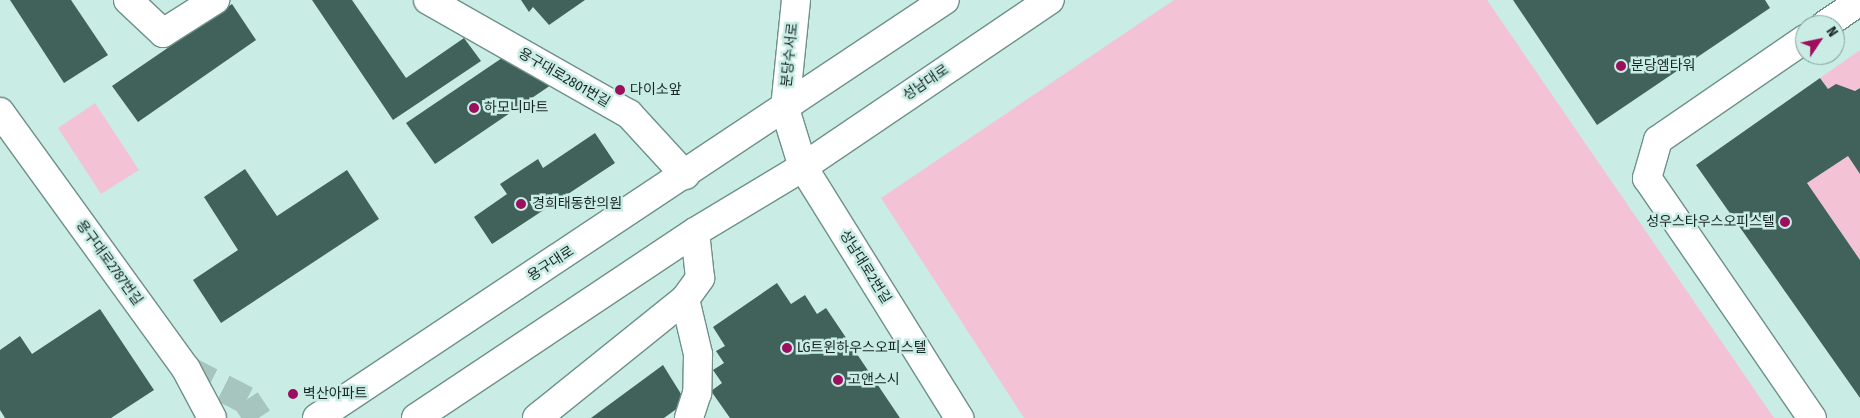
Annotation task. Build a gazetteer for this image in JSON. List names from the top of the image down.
{
  "streets": {
    "street": [
      "분당수서로",
      "용구대로2801번길",
      "성남대로",
      "용구대로2787번길",
      "용구대로",
      "성남대로2번길"
    ]
  },
  "crossings": [
    ["분당수서로", "용구대로"],
    ["분당수서로", "성남대로2번길"],
    ["용구대로2801번길", "용구대로"],
    ["성남대로", "성남대로2번길"],
    ["용구대로", "성남대로2번길"]
  ],
  "places": [
    "분당엠타워",
    "다이소앞",
    "하모니마트",
    "경희태동한의원",
    "성우스타우스오피스텔",
    "LG트윈하우스오피스텔",
    "고앤스시",
    "벽산아파트"
  ],
  "north": "top right"
}
